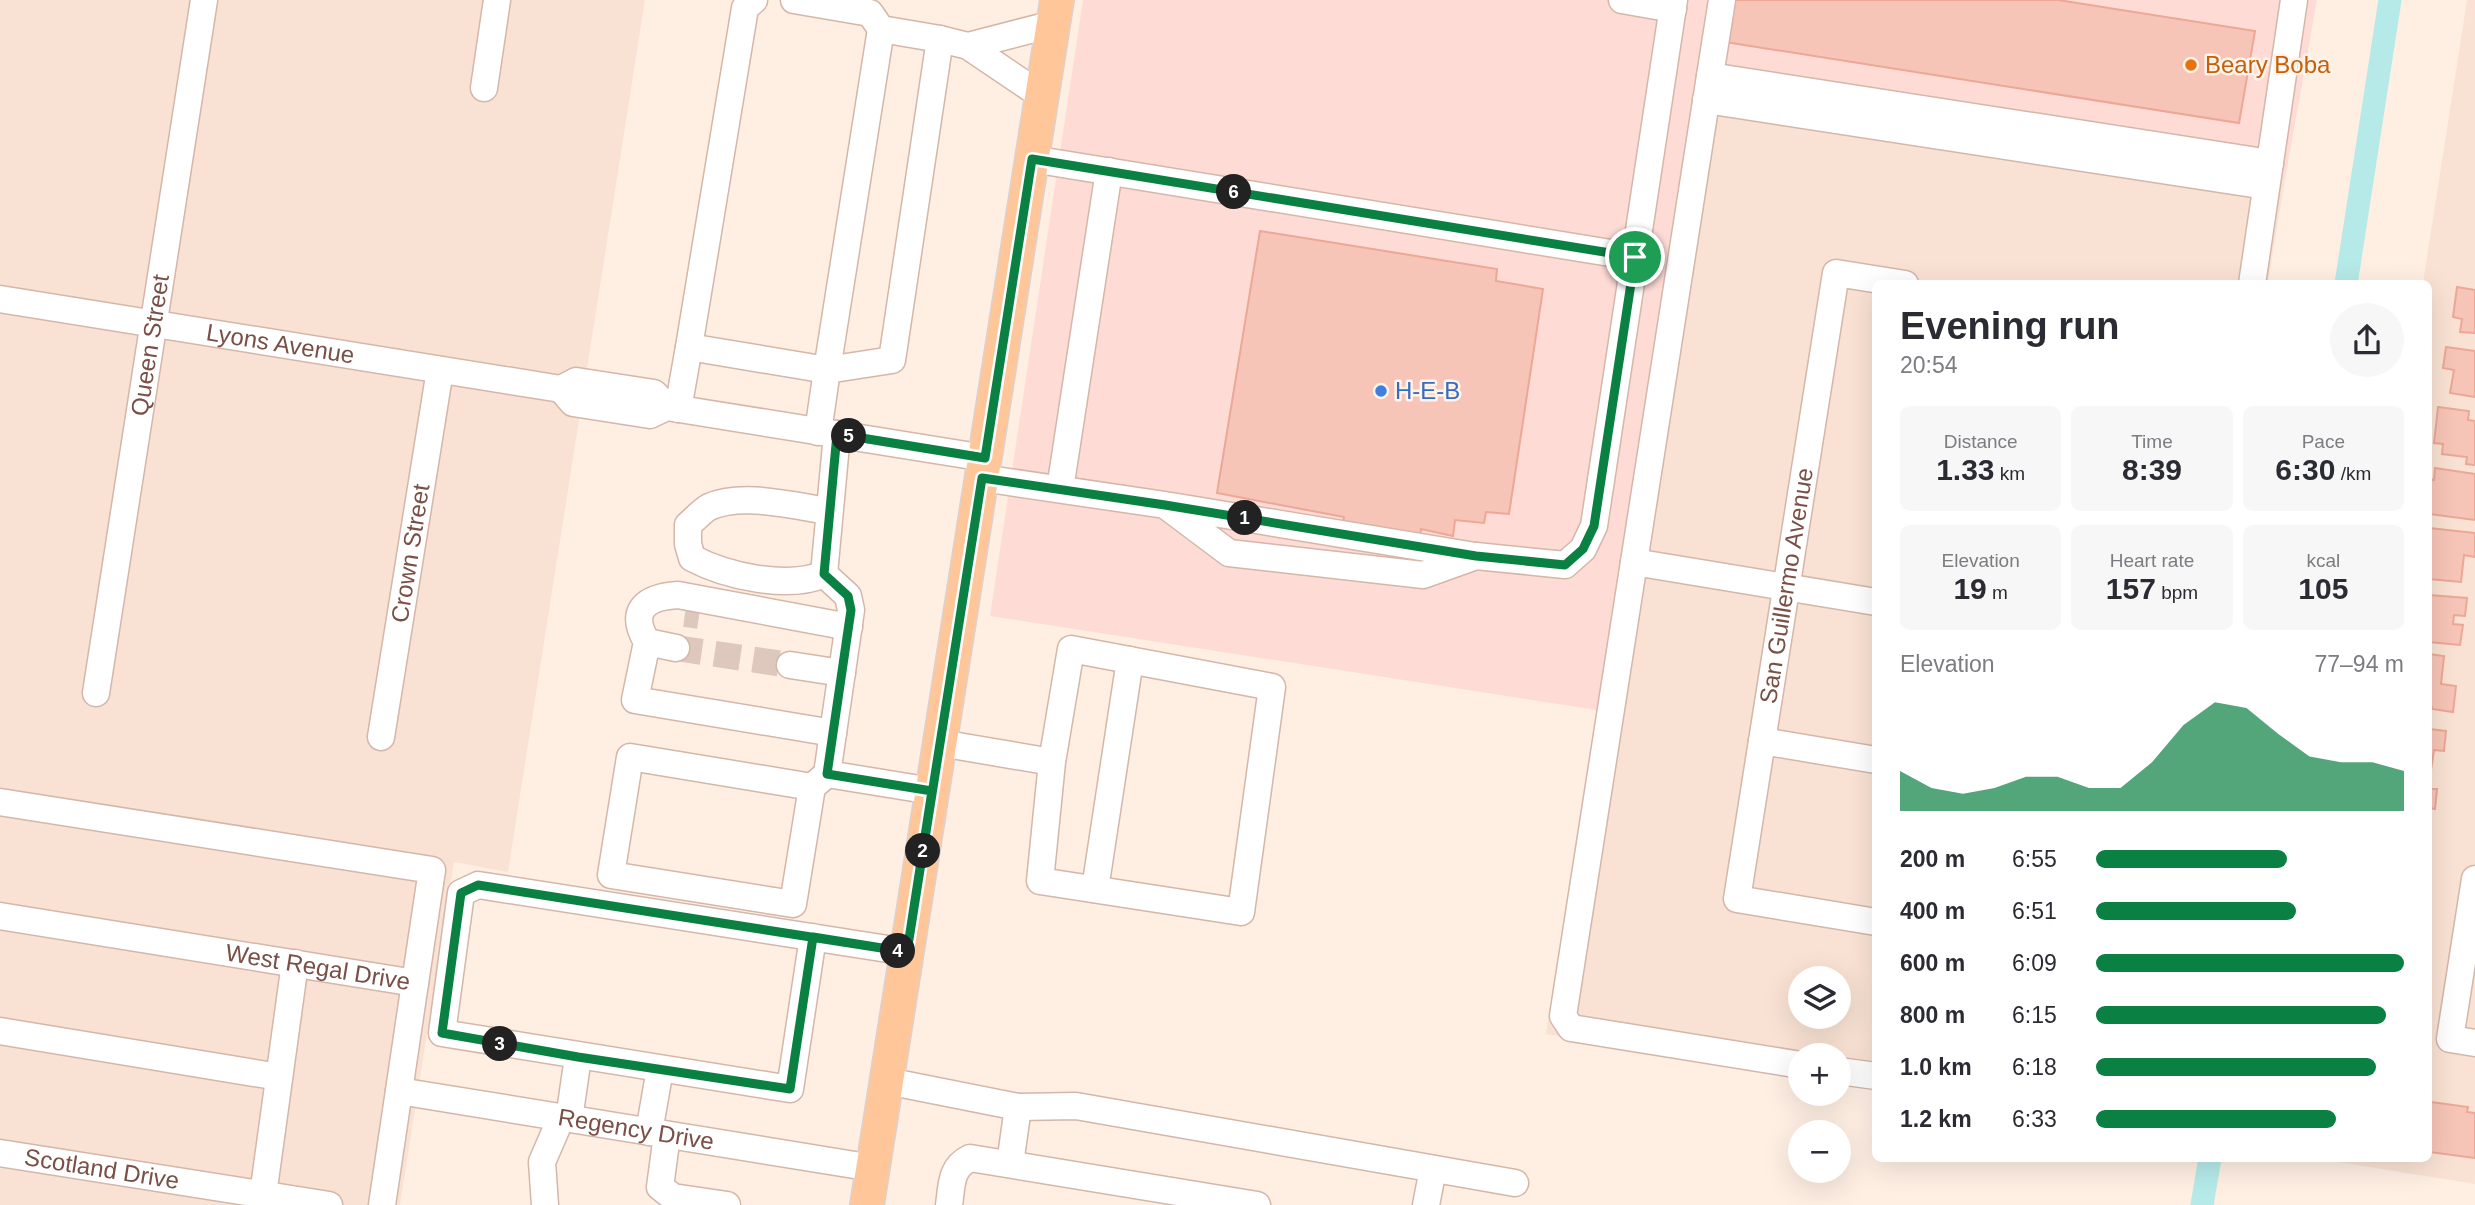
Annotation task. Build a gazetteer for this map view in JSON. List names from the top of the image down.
{
  "streets": {
    "street": [
      "Lyons Avenue",
      "Queen Street",
      "Crown Street",
      "San Guillermo Avenue",
      "West Regal Drive",
      "Regency Drive",
      "Scotland Drive"
    ]
  },
  "crossings": [
    ["Lyons Avenue", "Queen Street"],
    ["Lyons Avenue", "Crown Street"],
    ["West Regal Drive", "Regency Drive"]
  ],
  "places": ["Beary Boba", "H-E-B"],
  "page": {
    "pins": [
      "6",
      "5",
      "1",
      "2",
      "4",
      "3"
    ],
    "heading": ["Evening run", "20:54"],
    "stats": [
      ["Distance", "1.33 km"],
      ["Time", "8:39"],
      ["Pace", "6:30 /km"],
      ["Elevation", "19 m"],
      ["Heart rate", "157 bpm"],
      ["kcal", "105"]
    ],
    "chart": ["Elevation", "77–94 m"],
    "list": [
      {
        "name": "200 m",
        "note": "6:55"
      },
      {
        "name": "400 m",
        "note": "6:51"
      },
      {
        "name": "600 m",
        "note": "6:09"
      },
      {
        "name": "800 m",
        "note": "6:15"
      },
      {
        "name": "1.0 km",
        "note": "6:18"
      },
      {
        "name": "1.2 km",
        "note": "6:33"
      }
    ],
    "map_buttons": ["+", "−"]
  }
}
